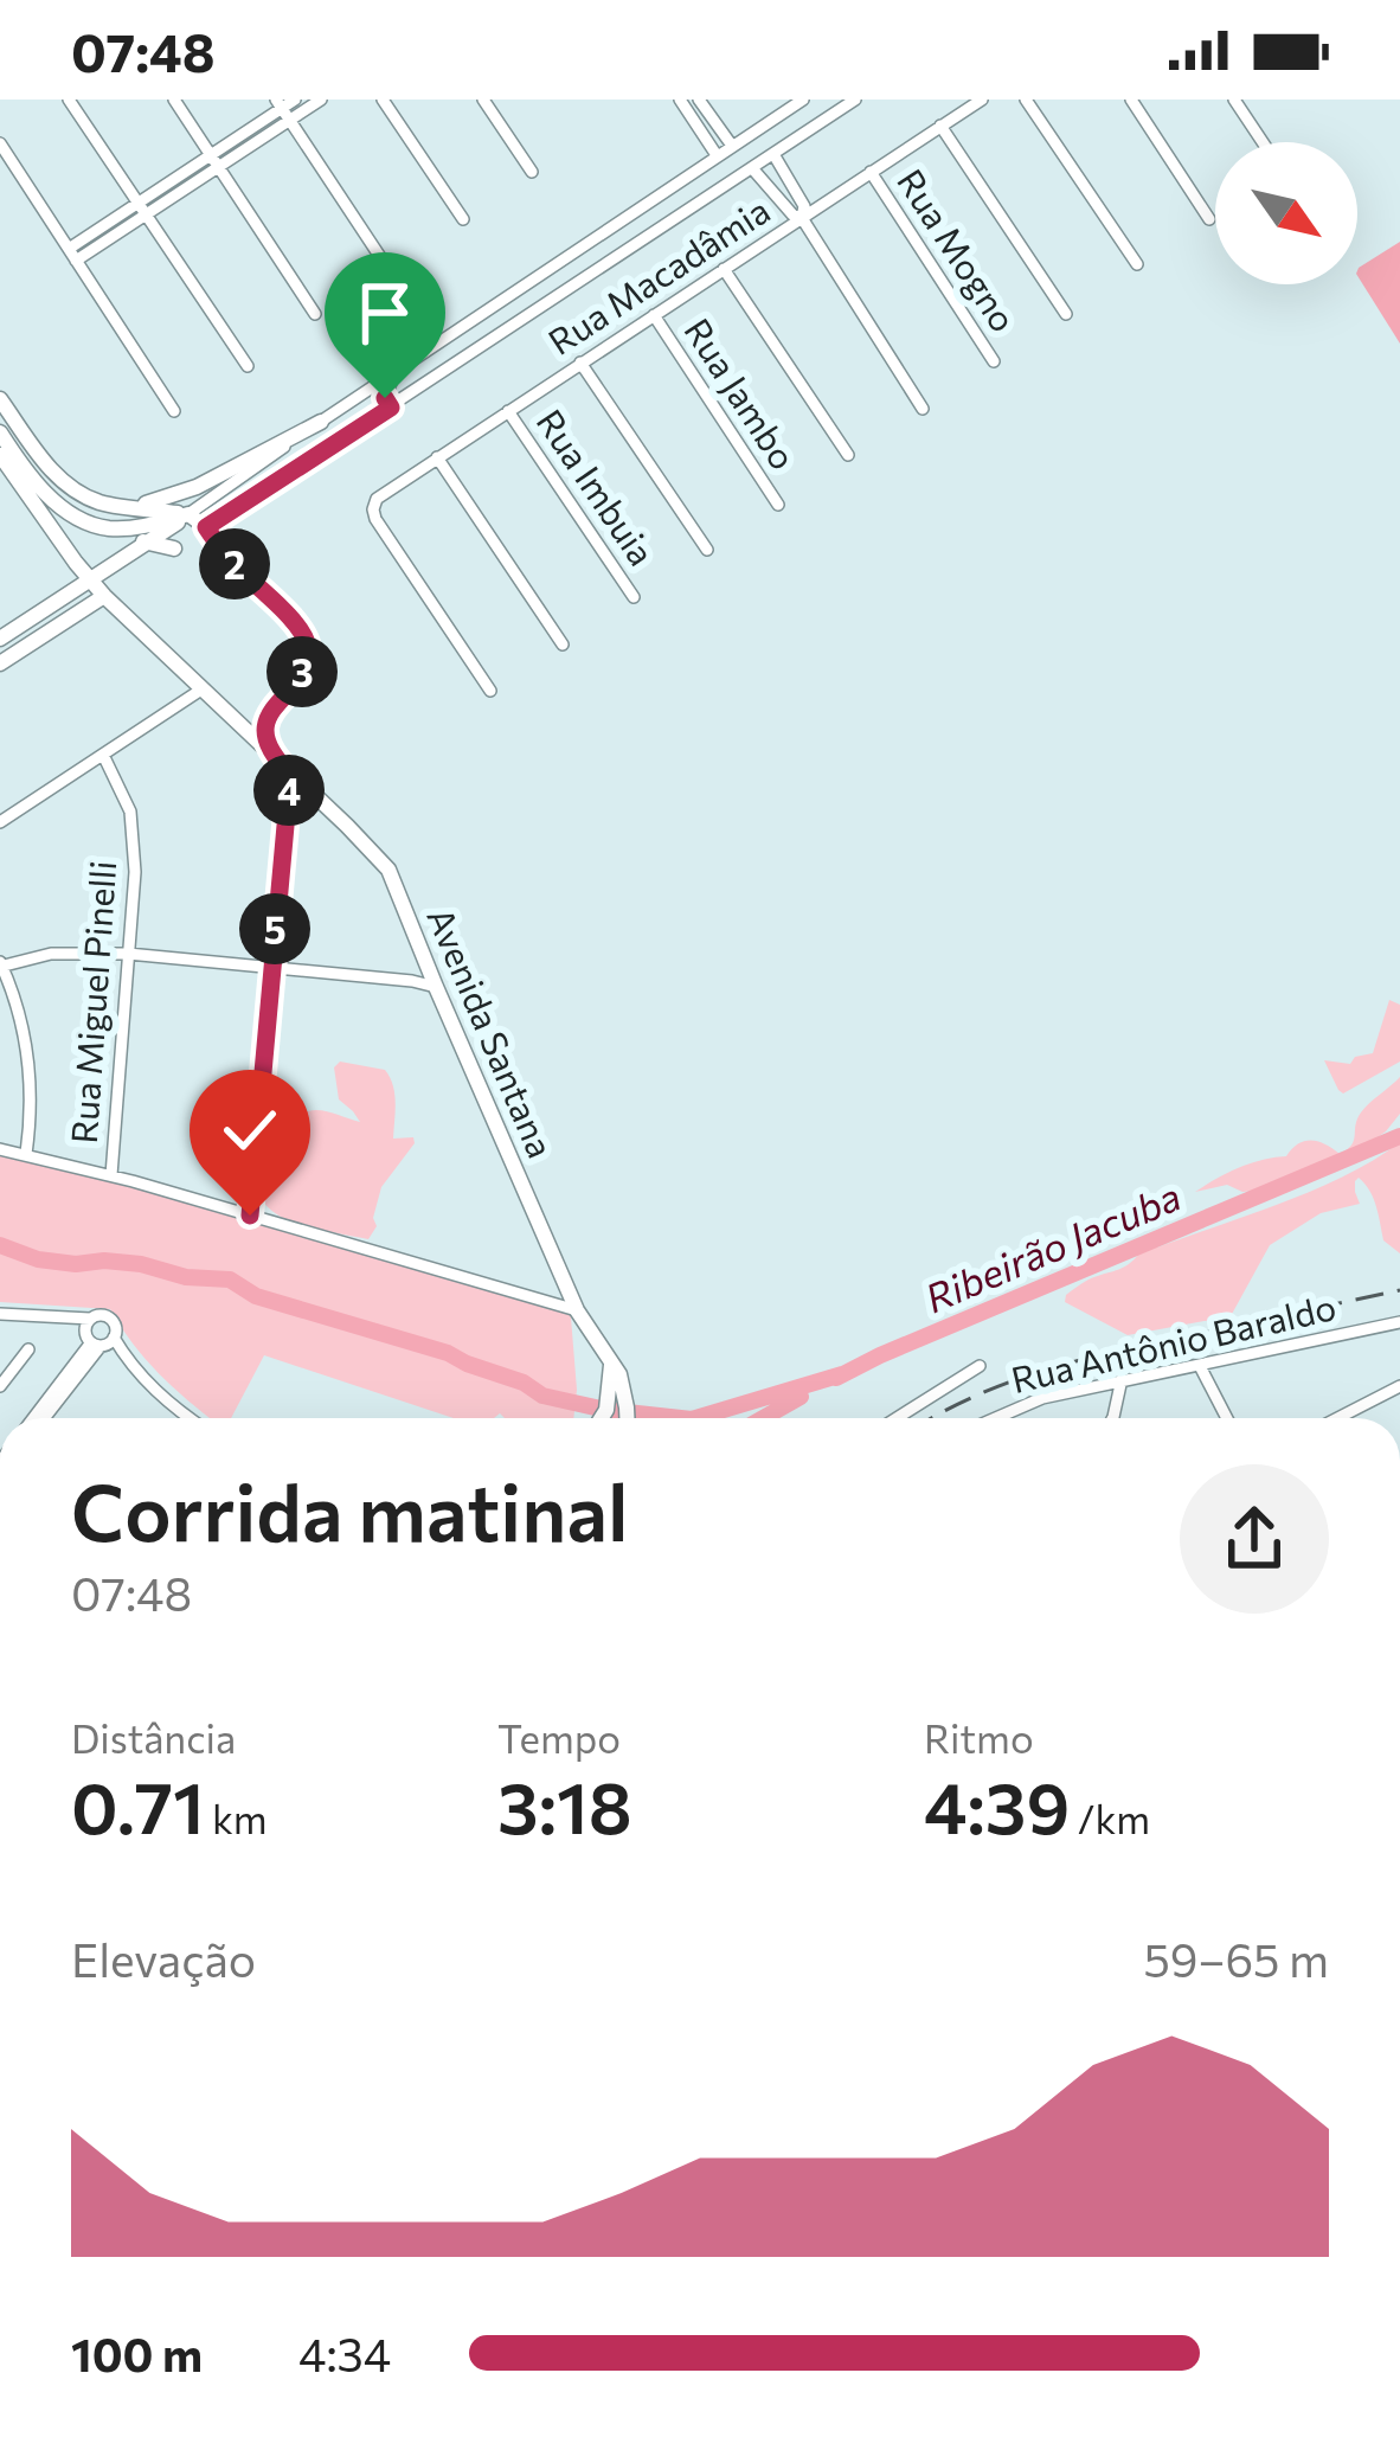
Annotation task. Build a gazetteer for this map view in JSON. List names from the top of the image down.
{
  "streets": {
    "main road": ["Avenida Santana"],
    "street": [
      "Rua Mogno",
      "Rua Macadâmia",
      "Rua Jambo",
      "Rua Imbuia",
      "Rua Miguel Pinelli",
      "Rua Antônio Baraldo"
    ]
  },
  "crossings": [
    ["Rua Mogno", "Rua Macadâmia"],
    ["Rua Macadâmia", "Rua Jambo"],
    ["Rua Macadâmia", "Rua Imbuia"]
  ],
  "water": ["Ribeirão Jacuba"],
  "north": "bottom right",
  "page": {
    "status": "07:48",
    "pins": [
      "2",
      "3",
      "4",
      "5"
    ],
    "heading": ["Corrida matinal", "07:48"],
    "stats": [
      ["Distância", "0.71 km"],
      ["Tempo", "3:18"],
      ["Ritmo", "4:39 /km"]
    ],
    "chart": ["Elevação", "59–65 m"],
    "list": [
      {
        "name": "100 m",
        "note": "4:34"
      }
    ]
  }
}
